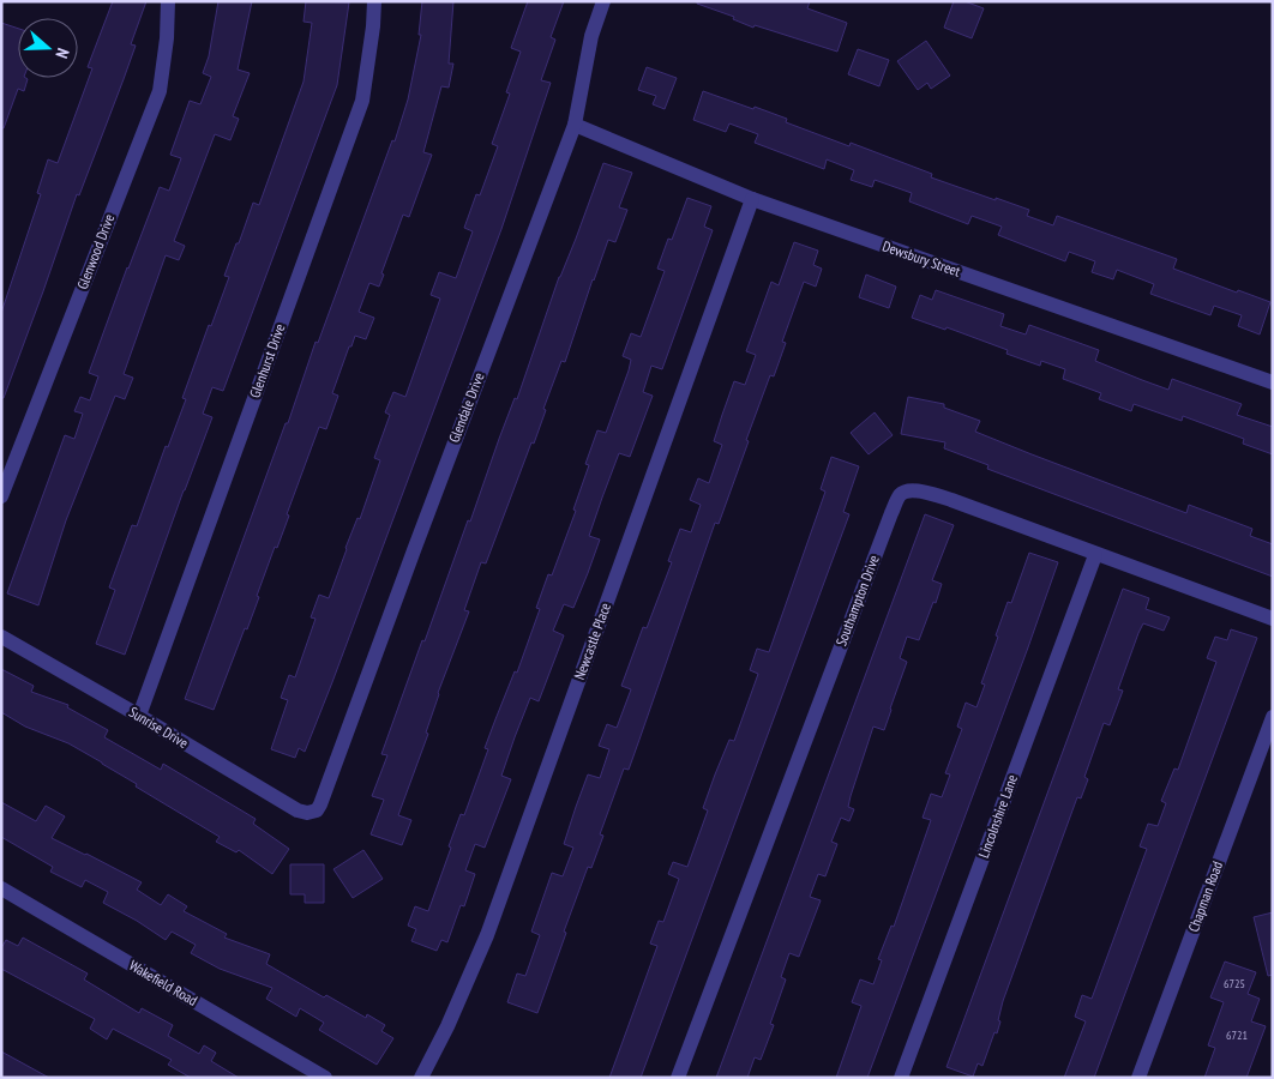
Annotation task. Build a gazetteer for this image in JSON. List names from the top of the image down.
{
  "streets": {
    "street": [
      "Glenwood Drive",
      "Dewsbury Street",
      "Glenhurst Drive",
      "Glendale Drive",
      "Southampton Drive",
      "Newcastle Place",
      "Sunrise Drive",
      "Lincolnshire Lane",
      "Chapman Road",
      "Wakefield Road"
    ]
  },
  "crossings": [
    ["Dewsbury Street", "Glendale Drive"],
    ["Dewsbury Street", "Newcastle Place"],
    ["Glenhurst Drive", "Sunrise Drive"],
    ["Glendale Drive", "Sunrise Drive"],
    ["Southampton Drive", "Lincolnshire Lane"]
  ],
  "house_numbers": ["6725", "6721"],
  "north": "right"
}
